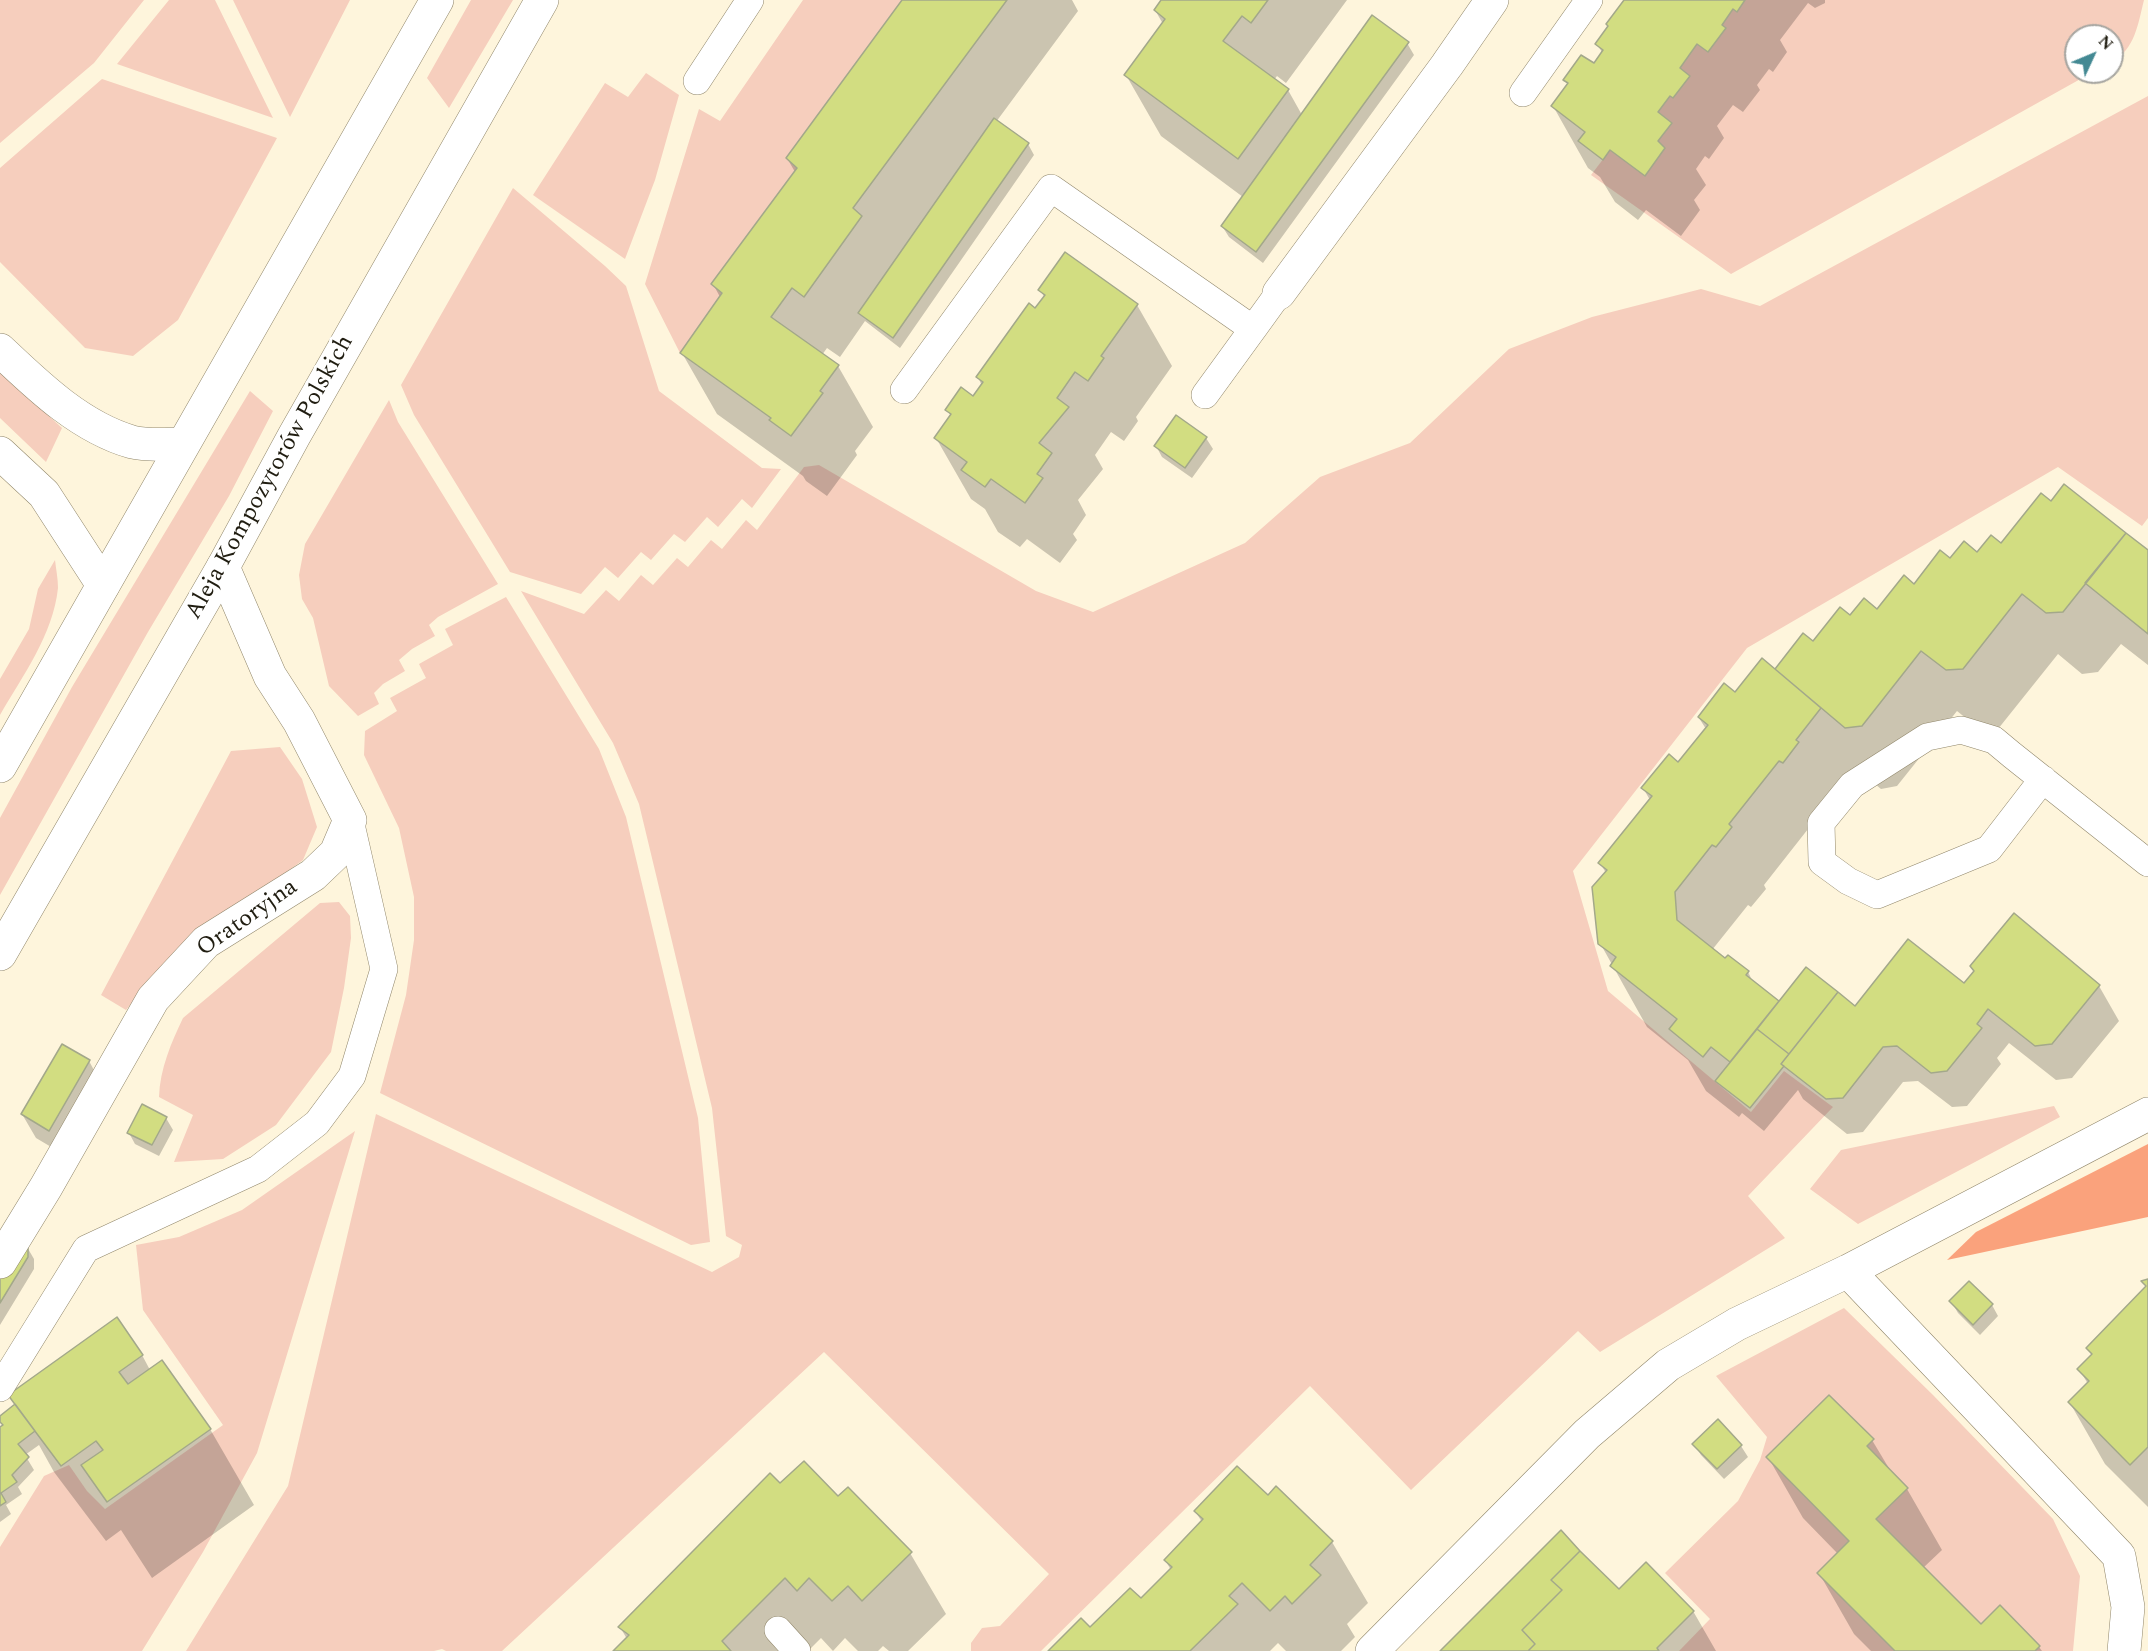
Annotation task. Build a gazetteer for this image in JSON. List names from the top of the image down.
{
  "streets": {
    "street": ["Aleja Kompozytorów Polskich", "Oratoryjna"]
  },
  "north": "top right"
}
